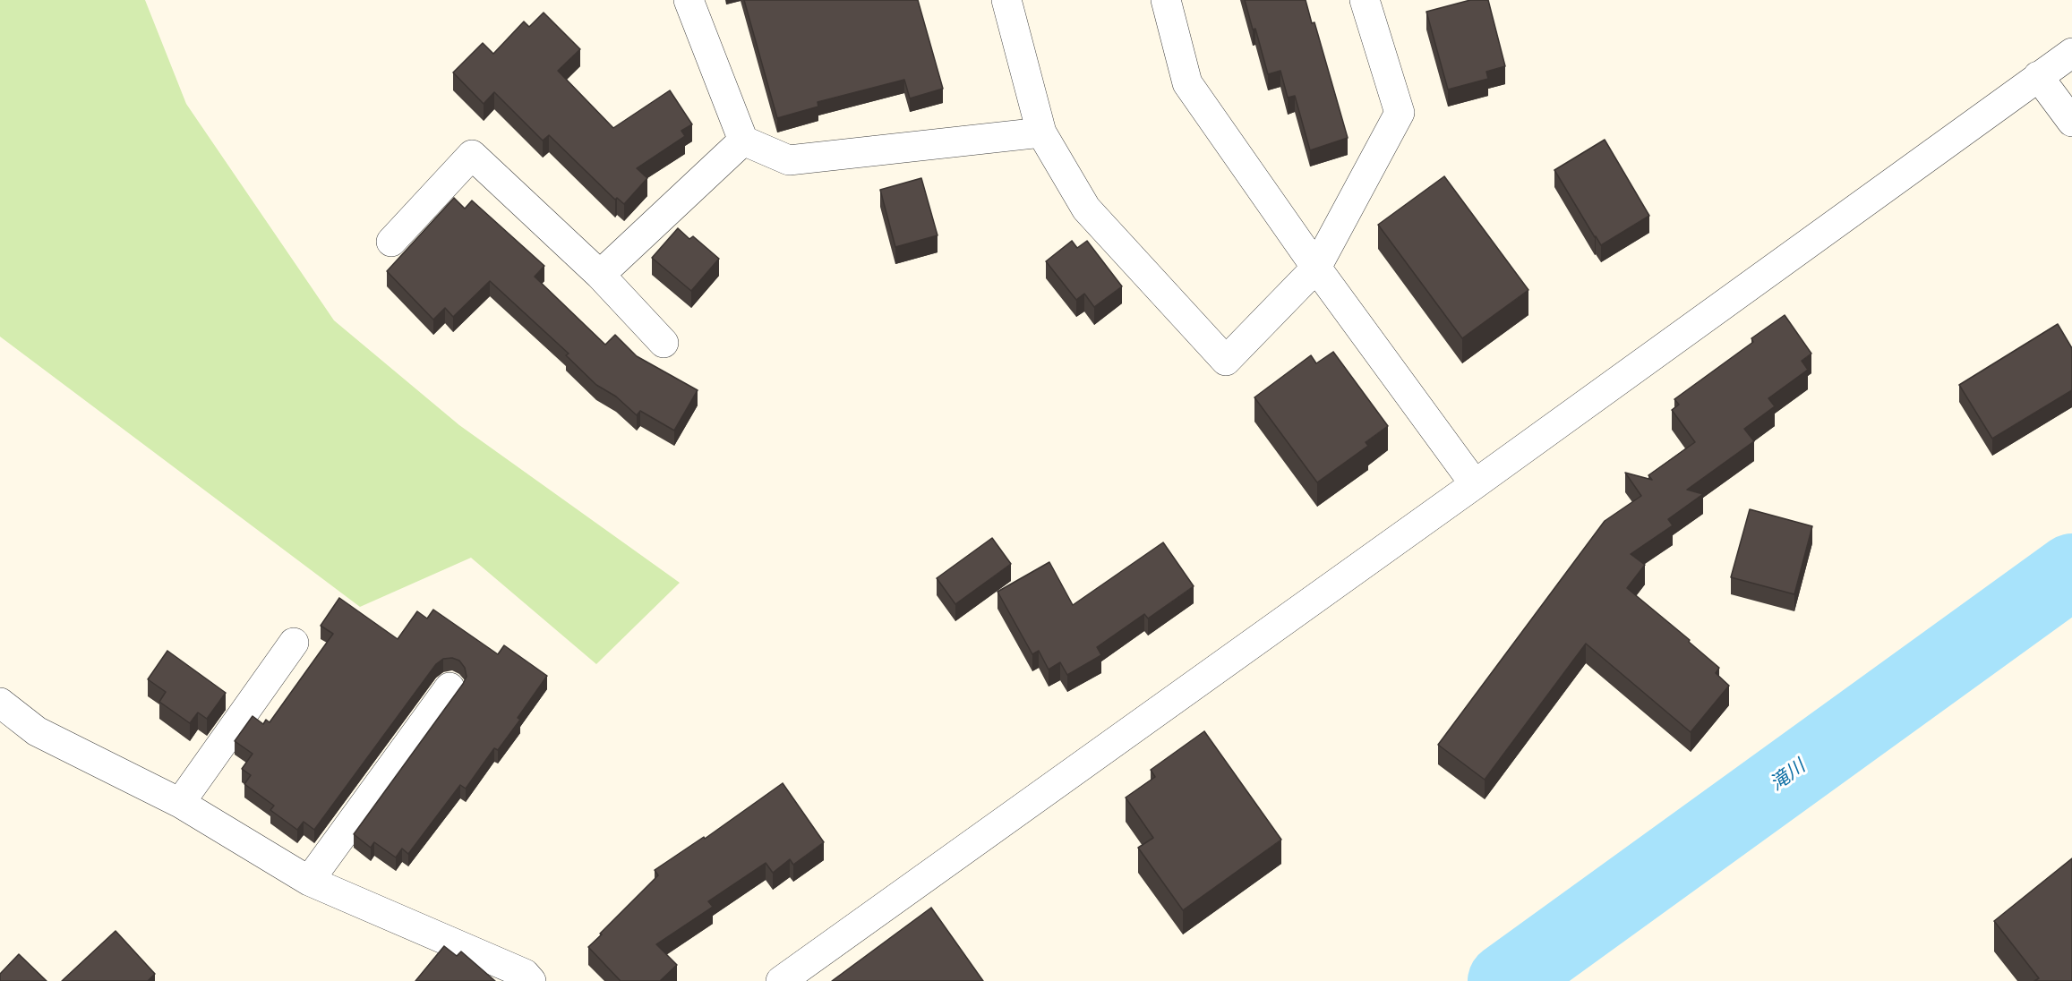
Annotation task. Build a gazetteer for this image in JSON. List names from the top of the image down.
{
  "water": ["滝川"]
}
